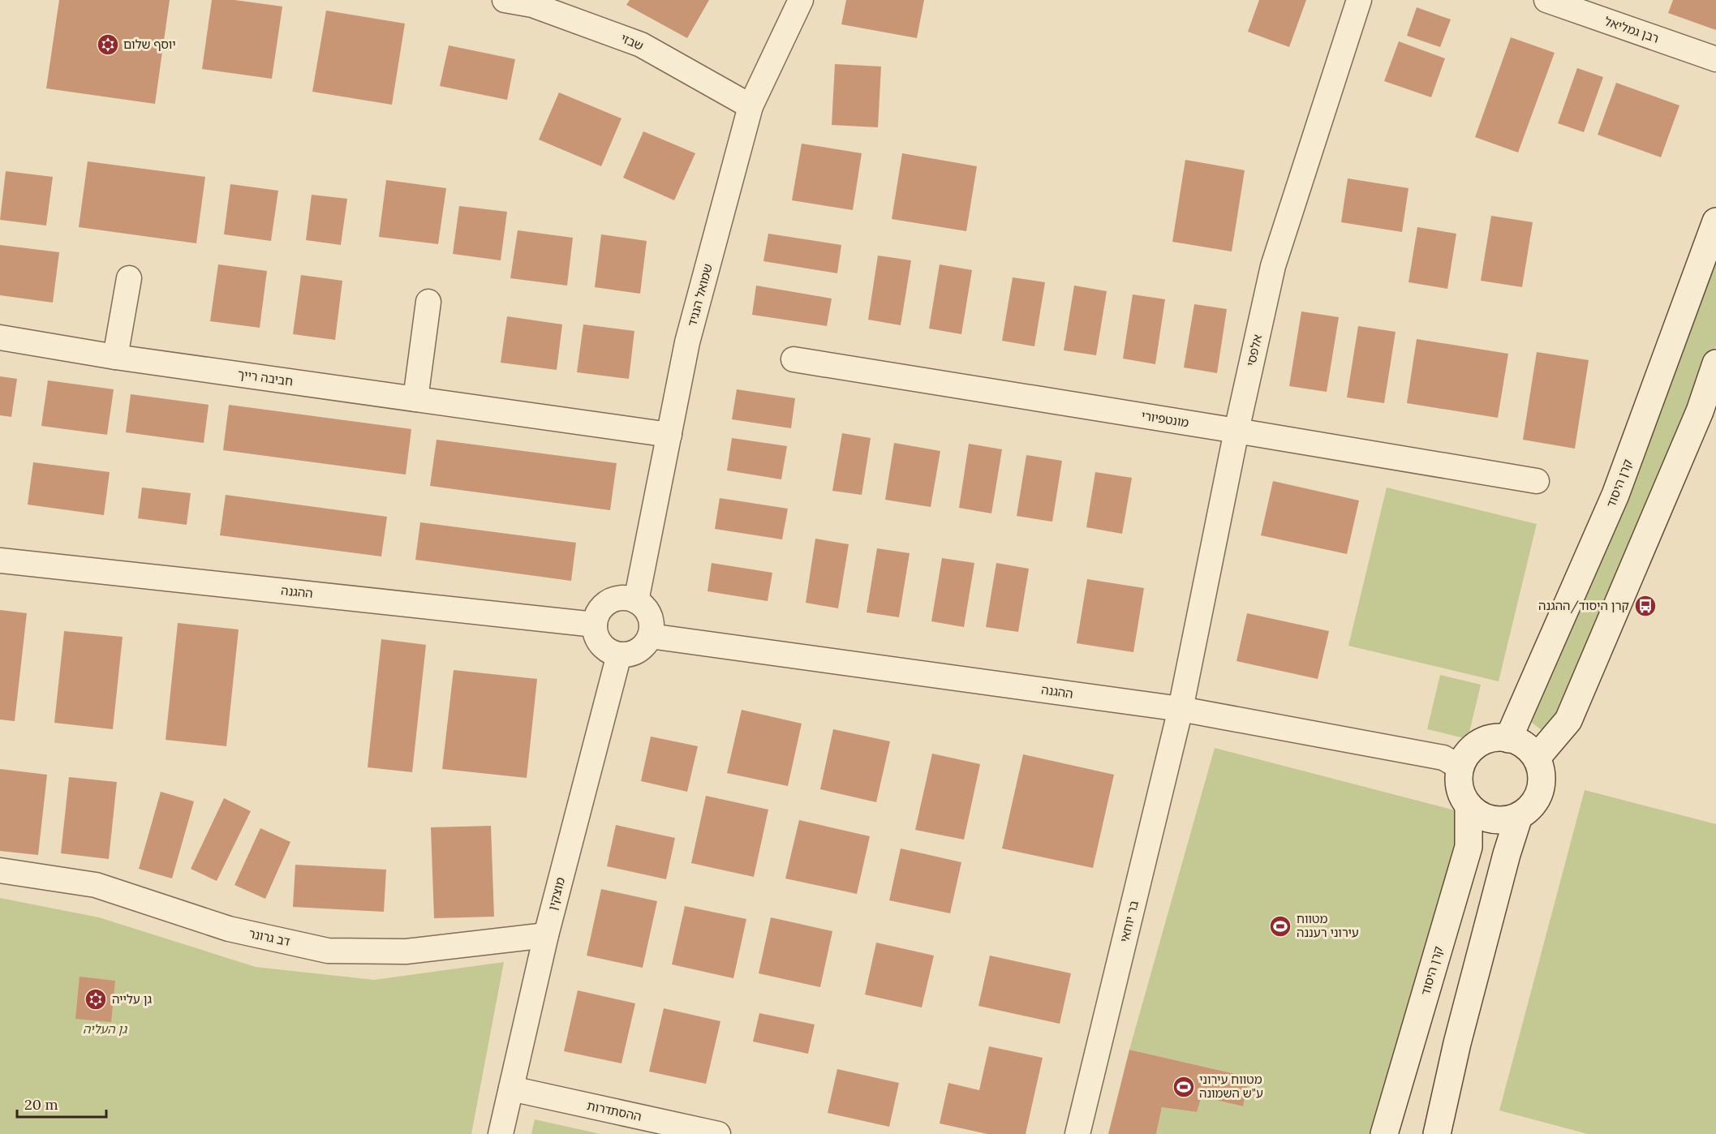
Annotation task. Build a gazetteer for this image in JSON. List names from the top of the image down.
{
  "streets": {
    "street": [
      "רבן גמליאל",
      "שבזי",
      "שמואל הנגיד",
      "אלפסי",
      "חביבה רייך",
      "מונטפיורי",
      "קרן היסוד",
      "ההגנה",
      "מוצקין",
      "בר יוחאי",
      "דב גרונר",
      "ההסתדרות"
    ]
  },
  "crossings": [
    ["שבזי", "שמואל הנגיד"],
    ["שמואל הנגיד", "חביבה רייך"],
    ["שמואל הנגיד", "ההגנה"],
    ["שמואל הנגיד", "מוצקין"],
    ["אלפסי", "מונטפיורי"],
    ["אלפסי", "ההגנה"],
    ["אלפסי", "בר יוחאי"],
    ["קרן היסוד", "ההגנה"],
    ["ההגנה", "מוצקין"],
    ["ההגנה", "בר יוחאי"],
    ["מוצקין", "דב גרונר"],
    ["מוצקין", "ההסתדרות"]
  ],
  "parks": ["גן העליה"],
  "places": {
    "synagogue": ["יוסף שלום", "גן עלייה"],
    "bus stop": ["קרן היסוד/ההגנה"],
    "sports": ["מטווח עירוני רעננה", "מטווח עירוני ע\"ש השמונה"]
  },
  "scale_bar": "20 m"
}
